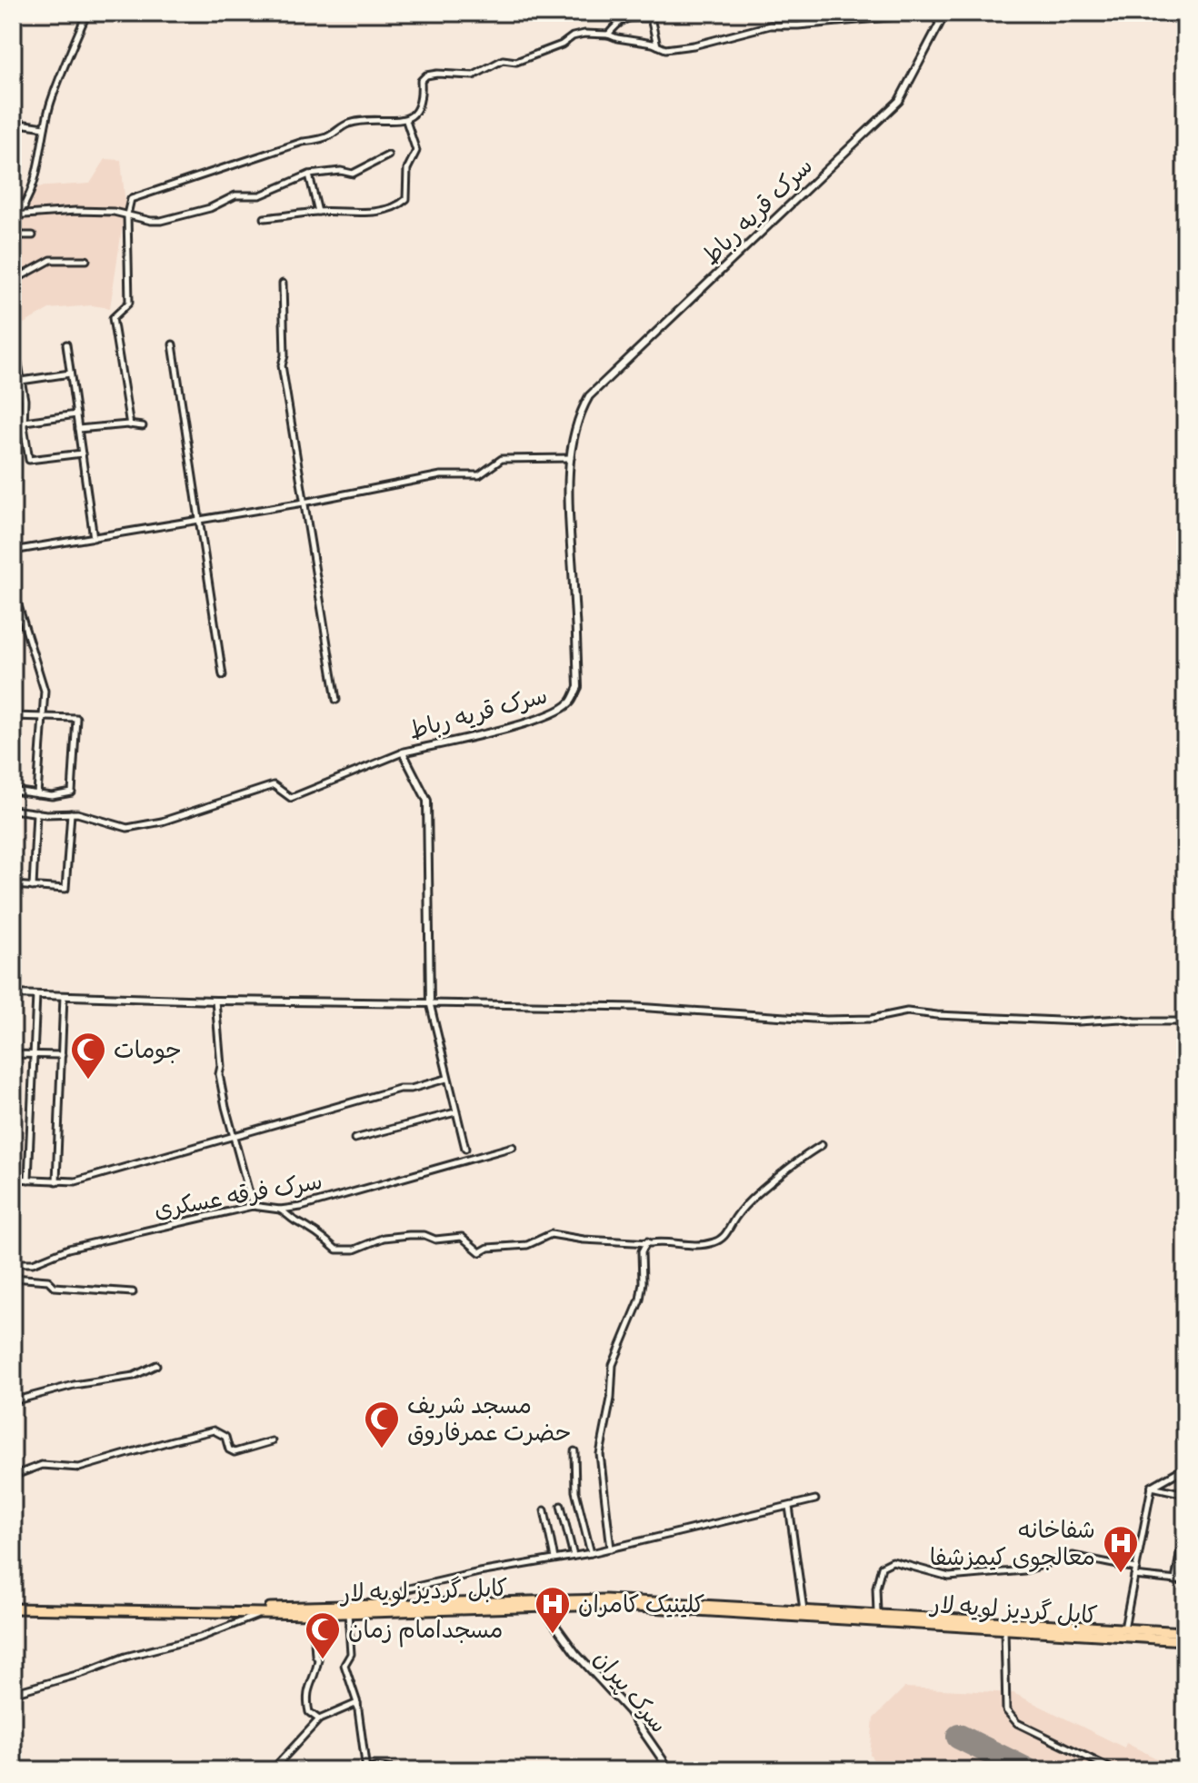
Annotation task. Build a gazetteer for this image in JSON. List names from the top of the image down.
{
  "streets": {
    "highway": ["کابل گردیز لویه لار"],
    "street": ["سرک قریه رباط", "سرک فرقه عسکری", "سرک پیران"]
  },
  "crossings": [
    ["کابل گردیز لویه لار", "سرک پیران"]
  ],
  "places": {
    "mosque": ["جومات", "مسجد شریف حضرت عمرفاروق", "مسجدامام زمان"],
    "hospital": ["شفاخانه معالجوی کیمزشفا", "کلینیک کامران"]
  }
}
